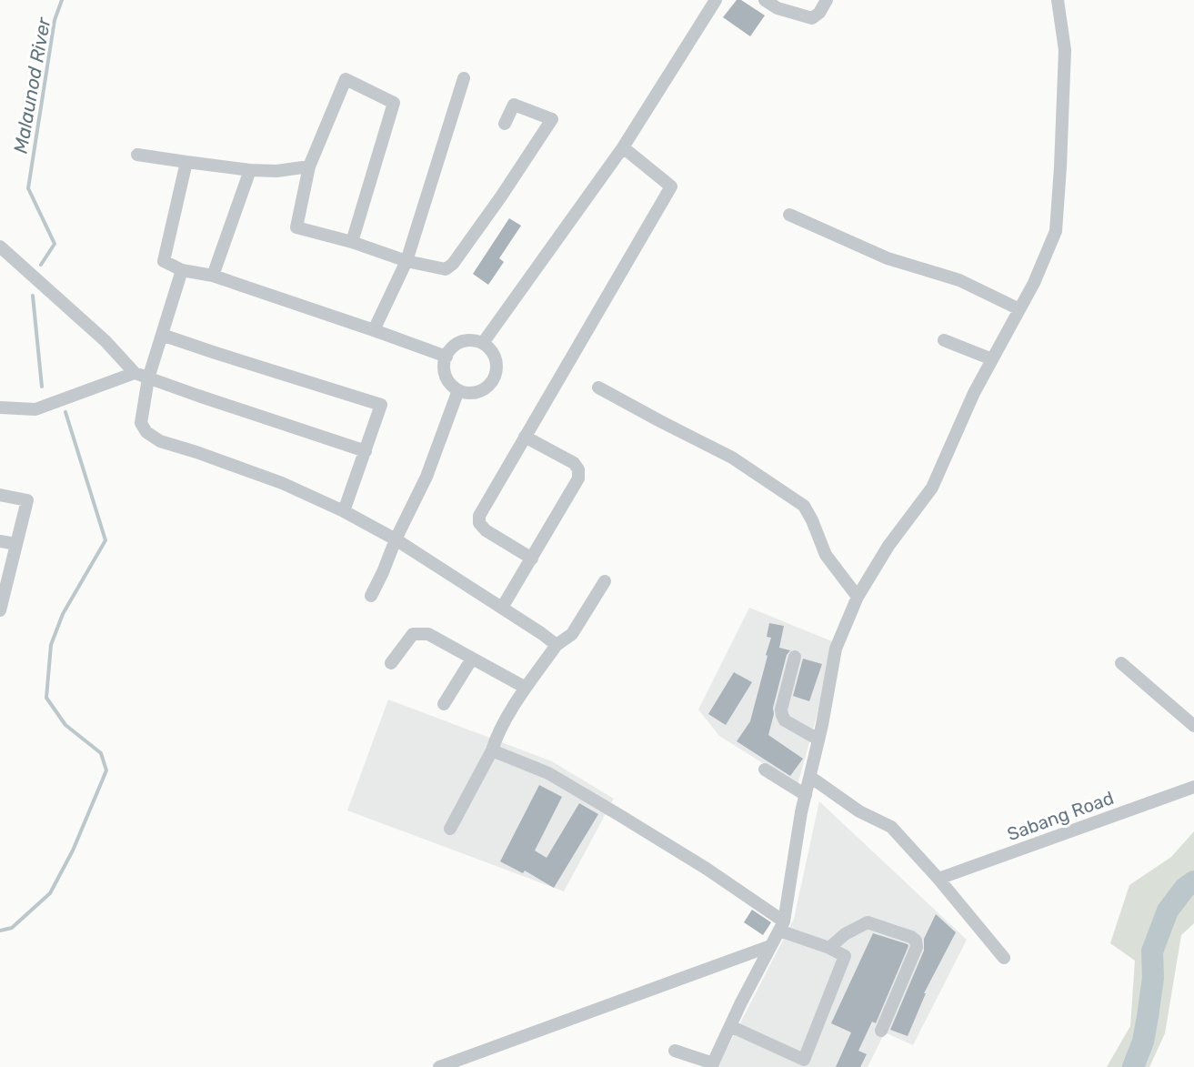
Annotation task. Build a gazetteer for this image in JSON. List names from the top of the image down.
{
  "streets": {
    "street": ["Sabang Road"]
  },
  "water": ["Malaunod River"]
}
